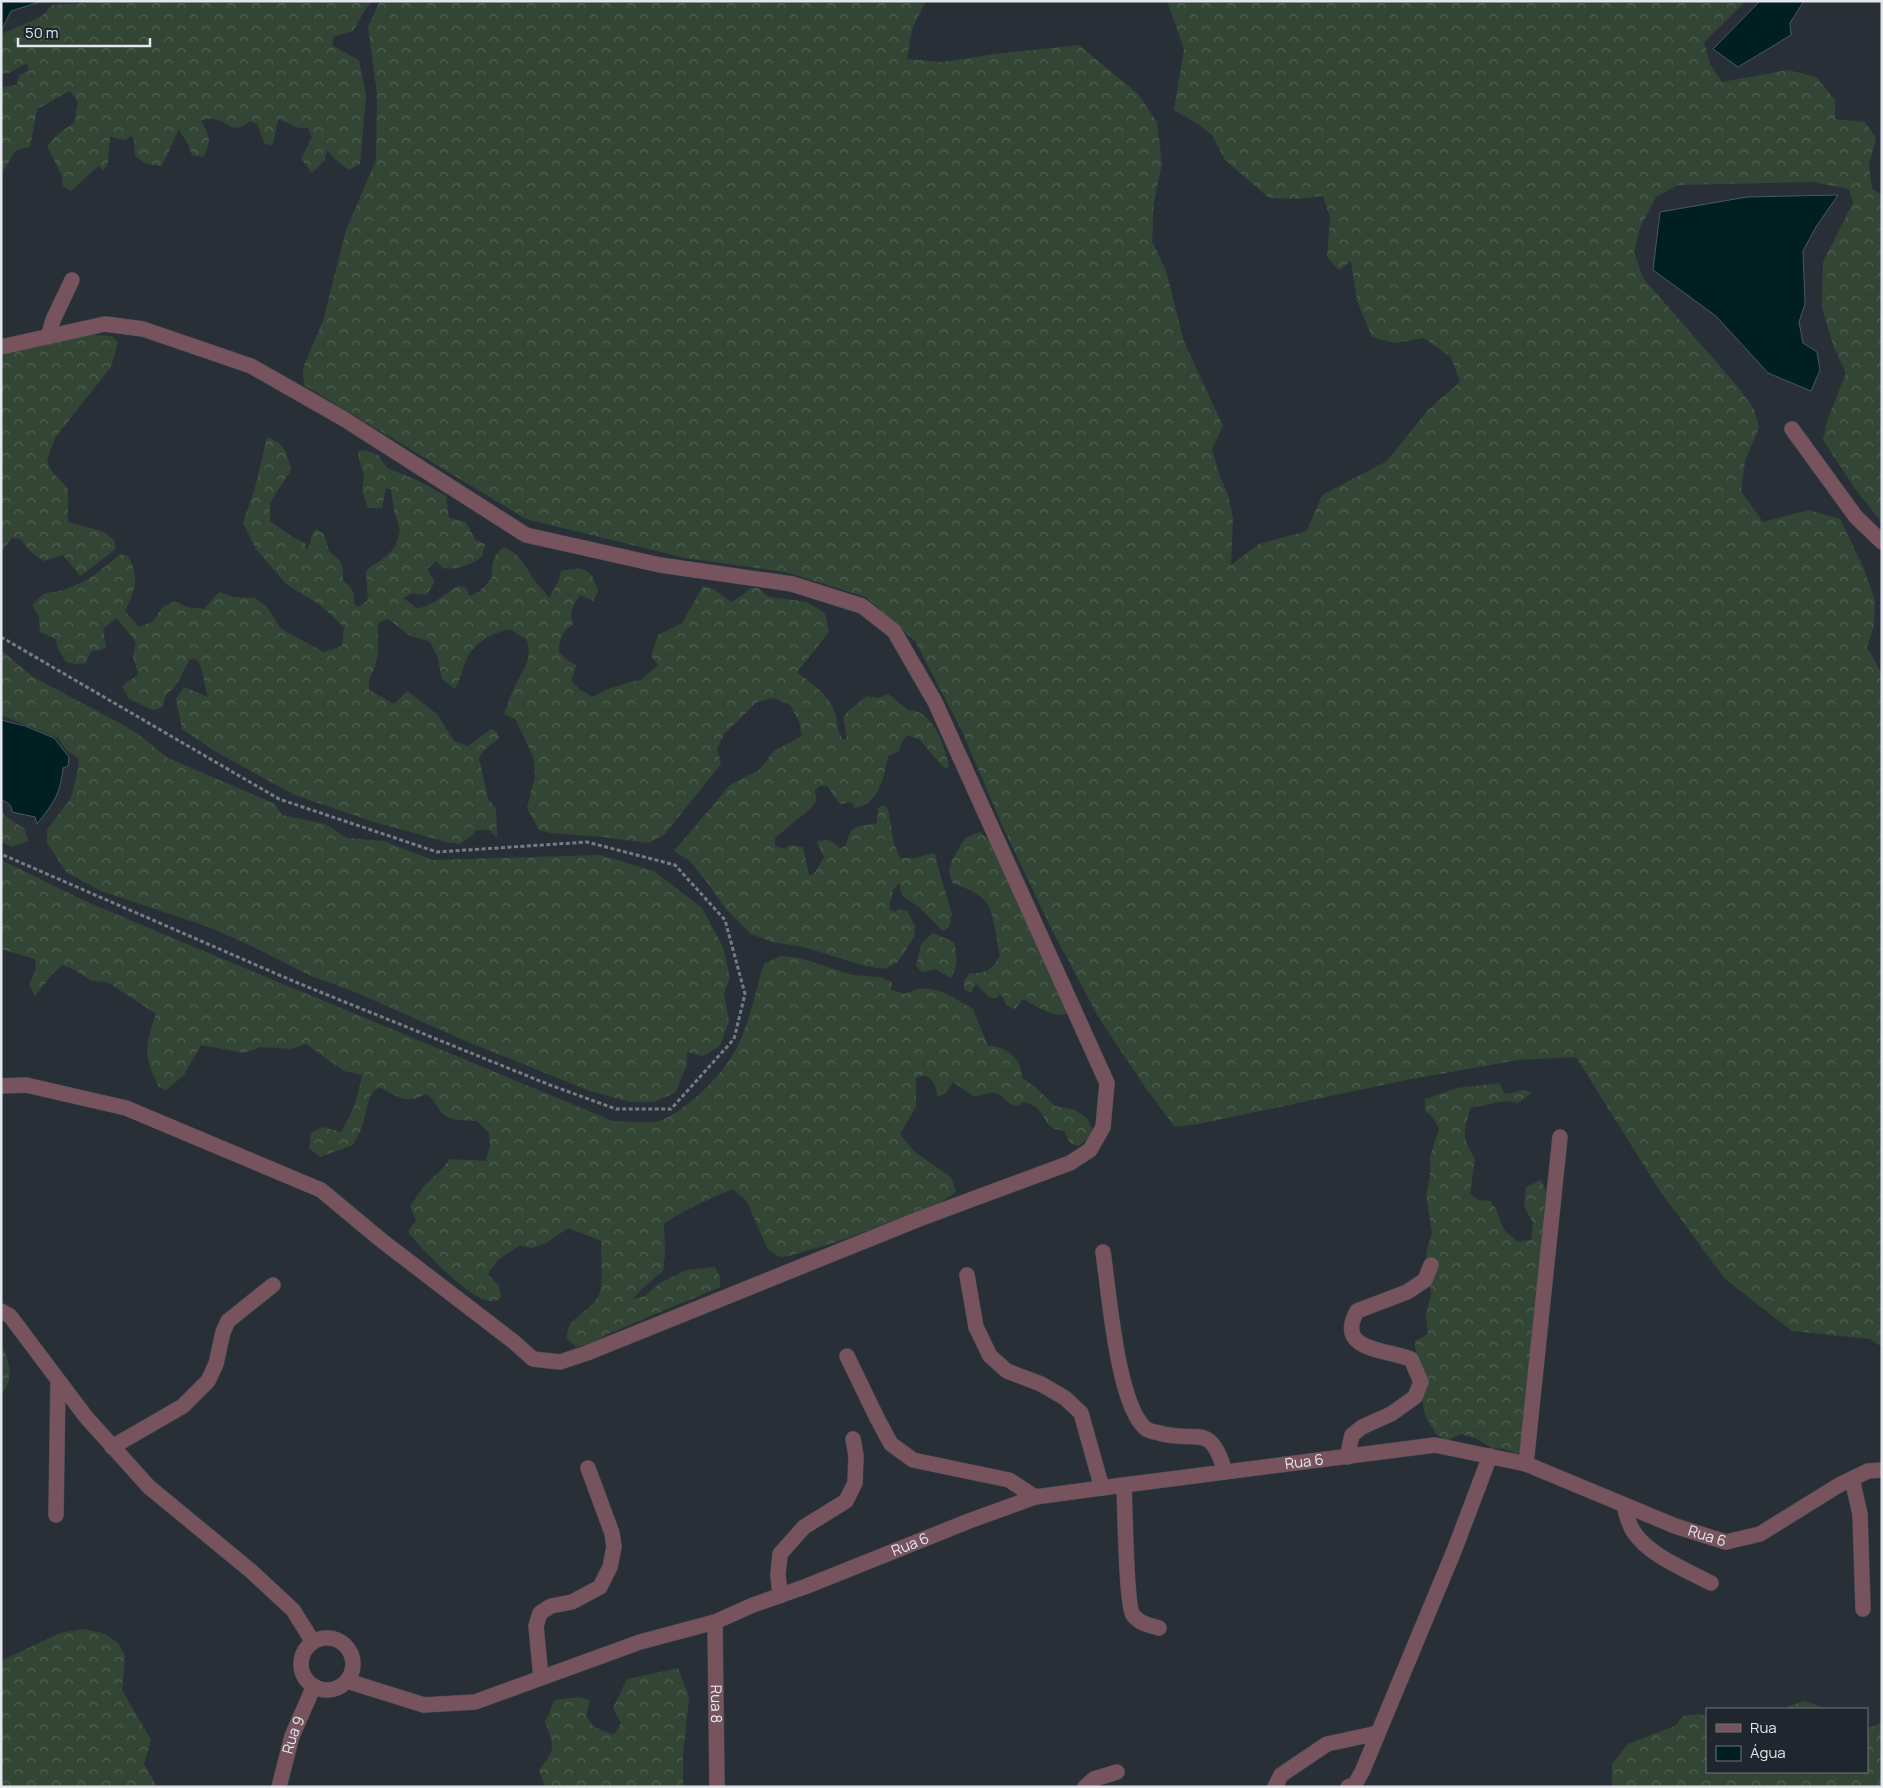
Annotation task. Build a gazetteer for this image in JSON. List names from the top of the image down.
{
  "streets": {
    "street": ["Rua 6", "Rua 8", "Rua 9"]
  },
  "crossings": [
    ["Rua 6", "Rua 8"],
    ["Rua 6", "Rua 9"]
  ],
  "legend": ["Rua", "Água"],
  "scale_bar": "50 m"
}
